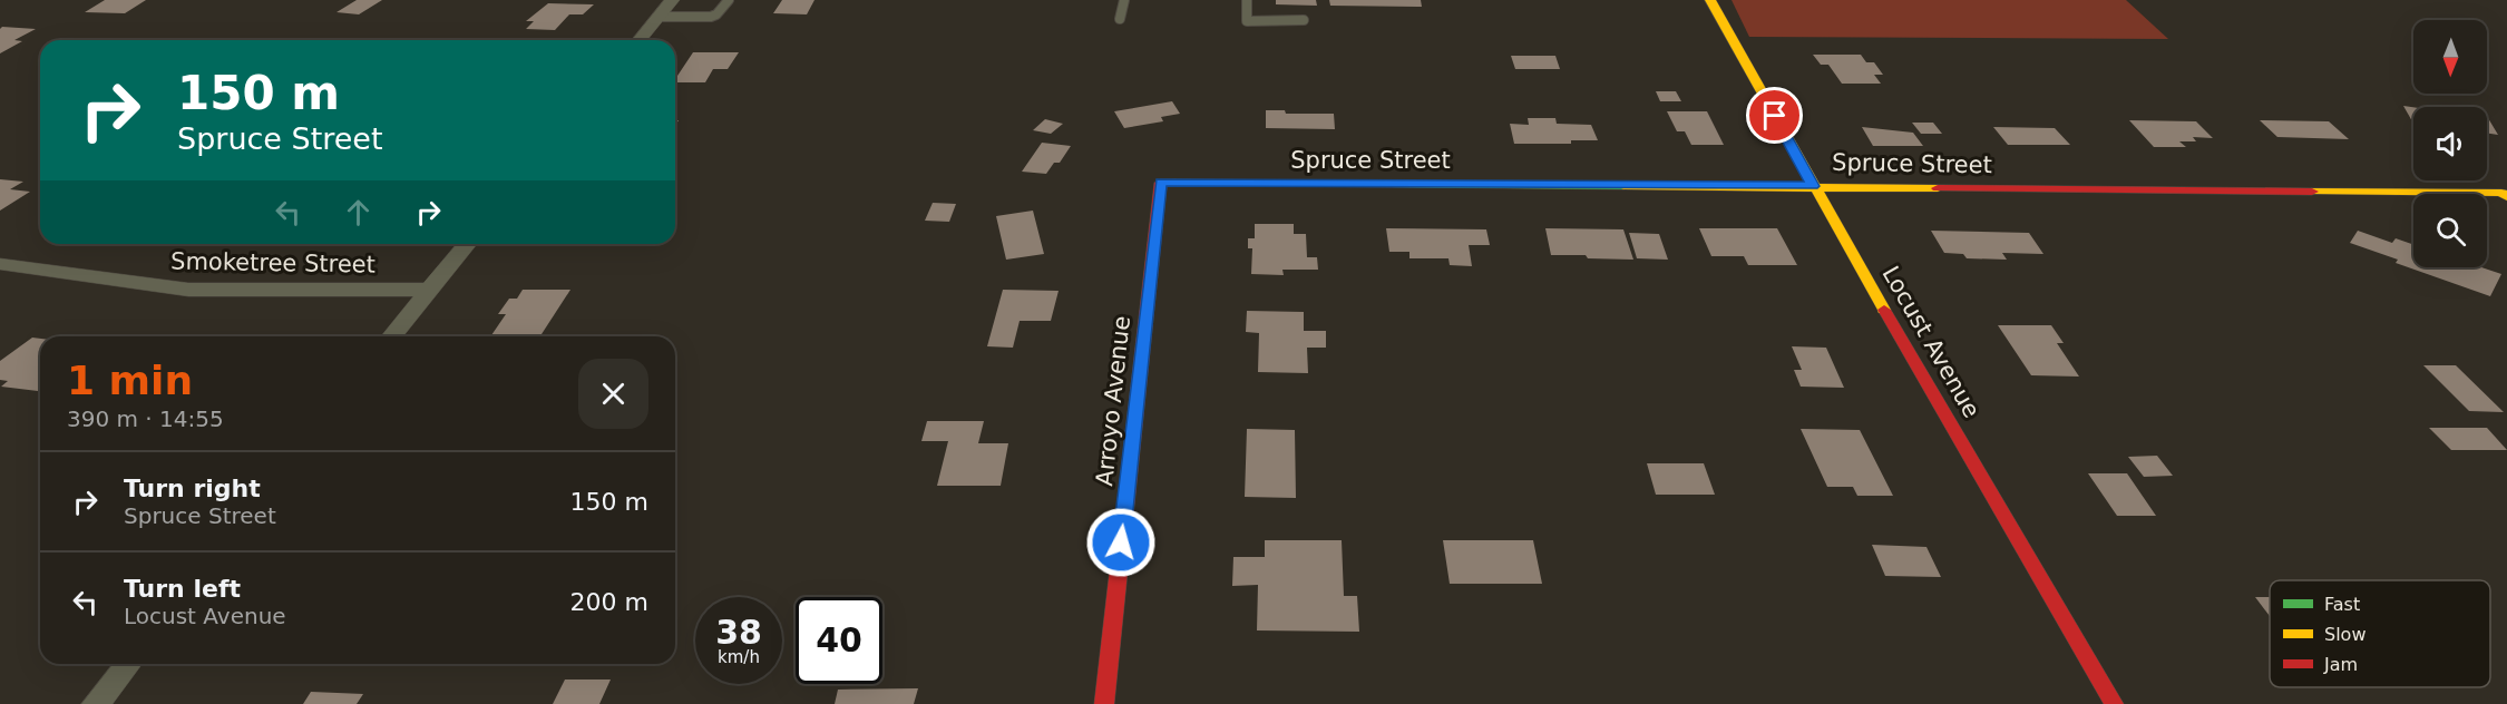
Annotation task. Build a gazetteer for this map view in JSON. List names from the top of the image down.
{
  "streets": {
    "street": [
      "Spruce Street",
      "Smoketree Street",
      "Locust Avenue",
      "Arroyo Avenue"
    ]
  },
  "crossings": [
    ["Spruce Street", "Locust Avenue"],
    ["Spruce Street", "Arroyo Avenue"]
  ],
  "legend": ["Fast", "Slow", "Jam"],
  "north": "bottom",
  "page": {
    "turn": ["150 m", "Spruce Street"],
    "heading": ["1 min", "390 m · 14:55"],
    "list": [
      {
        "name": "Turn right",
        "note": "Spruce Street",
        "value": "150 m"
      },
      {
        "name": "Turn left",
        "note": "Locust Avenue",
        "value": "200 m"
      }
    ],
    "speed": "38 km/h",
    "limit": "40"
  }
}
